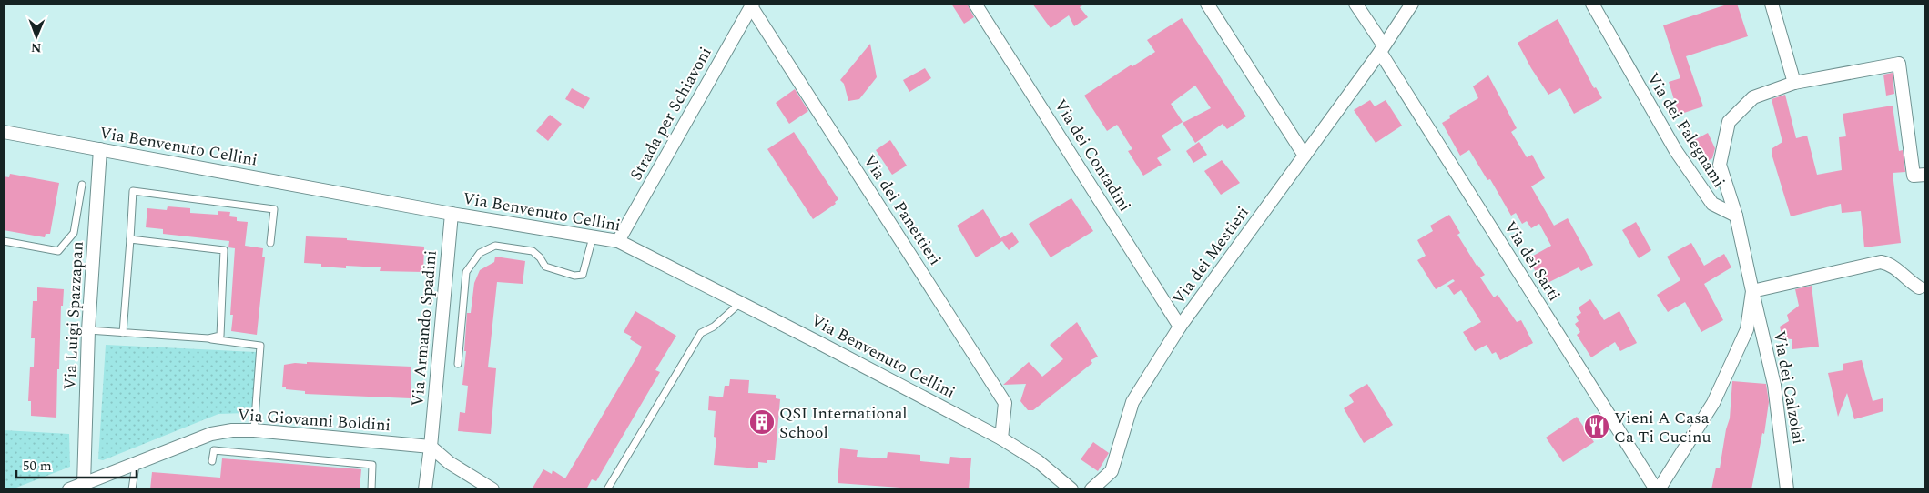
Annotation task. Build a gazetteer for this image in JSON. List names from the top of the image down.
{
  "streets": {
    "street": [
      "Strada per Schiavoni",
      "Via dei Falegnami",
      "Via Benvenuto Cellini",
      "Via dei Contadini",
      "Via dei Panettieri",
      "Via dei Mestieri",
      "Via dei Sarti",
      "Via Luigi Spazzapan",
      "Via Armando Spadini",
      "Via dei Calzolai",
      "Via Giovanni Boldini"
    ]
  },
  "crossings": [
    ["Strada per Schiavoni", "Via Benvenuto Cellini"],
    ["Strada per Schiavoni", "Via dei Panettieri"],
    ["Via Benvenuto Cellini", "Via dei Panettieri"],
    ["Via Benvenuto Cellini", "Via Luigi Spazzapan"],
    ["Via Benvenuto Cellini", "Via Armando Spadini"],
    ["Via dei Contadini", "Via dei Mestieri"],
    ["Via dei Mestieri", "Via dei Sarti"],
    ["Via Luigi Spazzapan", "Via Giovanni Boldini"],
    ["Via Armando Spadini", "Via Giovanni Boldini"]
  ],
  "places": {
    "building": ["QSI International School"],
    "restaurant": ["Vieni A Casa Ca Ti Cucinu"]
  },
  "scale_bar": "50 m",
  "north": "bottom"
}
